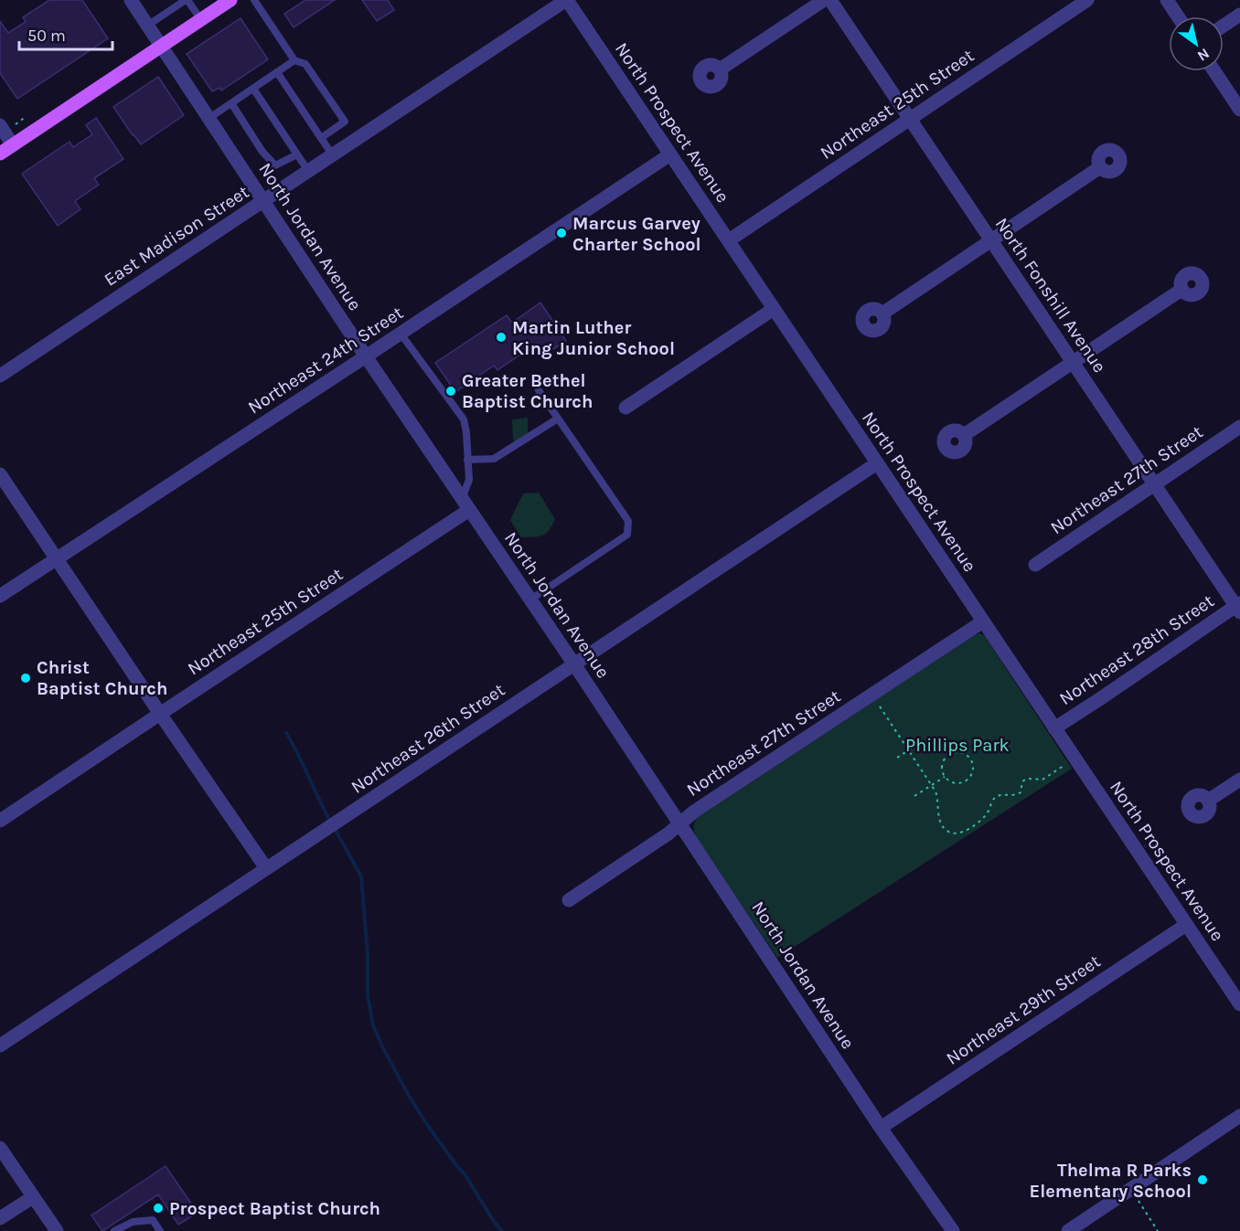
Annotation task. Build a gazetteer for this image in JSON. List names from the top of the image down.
{
  "streets": {
    "street": [
      "Northeast 25th Street",
      "North Prospect Avenue",
      "East Madison Street",
      "North Jordan Avenue",
      "North Fonshill Avenue",
      "Northeast 24th Street",
      "Northeast 27th Street",
      "Northeast 28th Street",
      "Northeast 26th Street",
      "Northeast 29th Street"
    ]
  },
  "crossings": [
    ["Northeast 25th Street", "North Prospect Avenue"],
    ["Northeast 25th Street", "North Jordan Avenue"],
    ["Northeast 25th Street", "North Fonshill Avenue"],
    ["North Prospect Avenue", "East Madison Street"],
    ["North Prospect Avenue", "Northeast 24th Street"],
    ["North Prospect Avenue", "Northeast 27th Street"],
    ["North Prospect Avenue", "Northeast 28th Street"],
    ["North Prospect Avenue", "Northeast 26th Street"],
    ["North Prospect Avenue", "Northeast 29th Street"],
    ["East Madison Street", "North Jordan Avenue"],
    ["North Jordan Avenue", "Northeast 24th Street"],
    ["North Jordan Avenue", "Northeast 27th Street"],
    ["North Jordan Avenue", "Northeast 26th Street"],
    ["North Jordan Avenue", "Northeast 29th Street"],
    ["North Fonshill Avenue", "Northeast 27th Street"],
    ["North Fonshill Avenue", "Northeast 28th Street"]
  ],
  "parks": ["Phillips Park"],
  "places": [
    "Marcus Garvey Charter School",
    "Martin Luther King Junior School",
    "Greater Bethel Baptist Church",
    "Christ Baptist Church",
    "Thelma R Parks Elementary School",
    "Prospect Baptist Church"
  ],
  "scale_bar": "50 m",
  "north": "bottom right"
}
